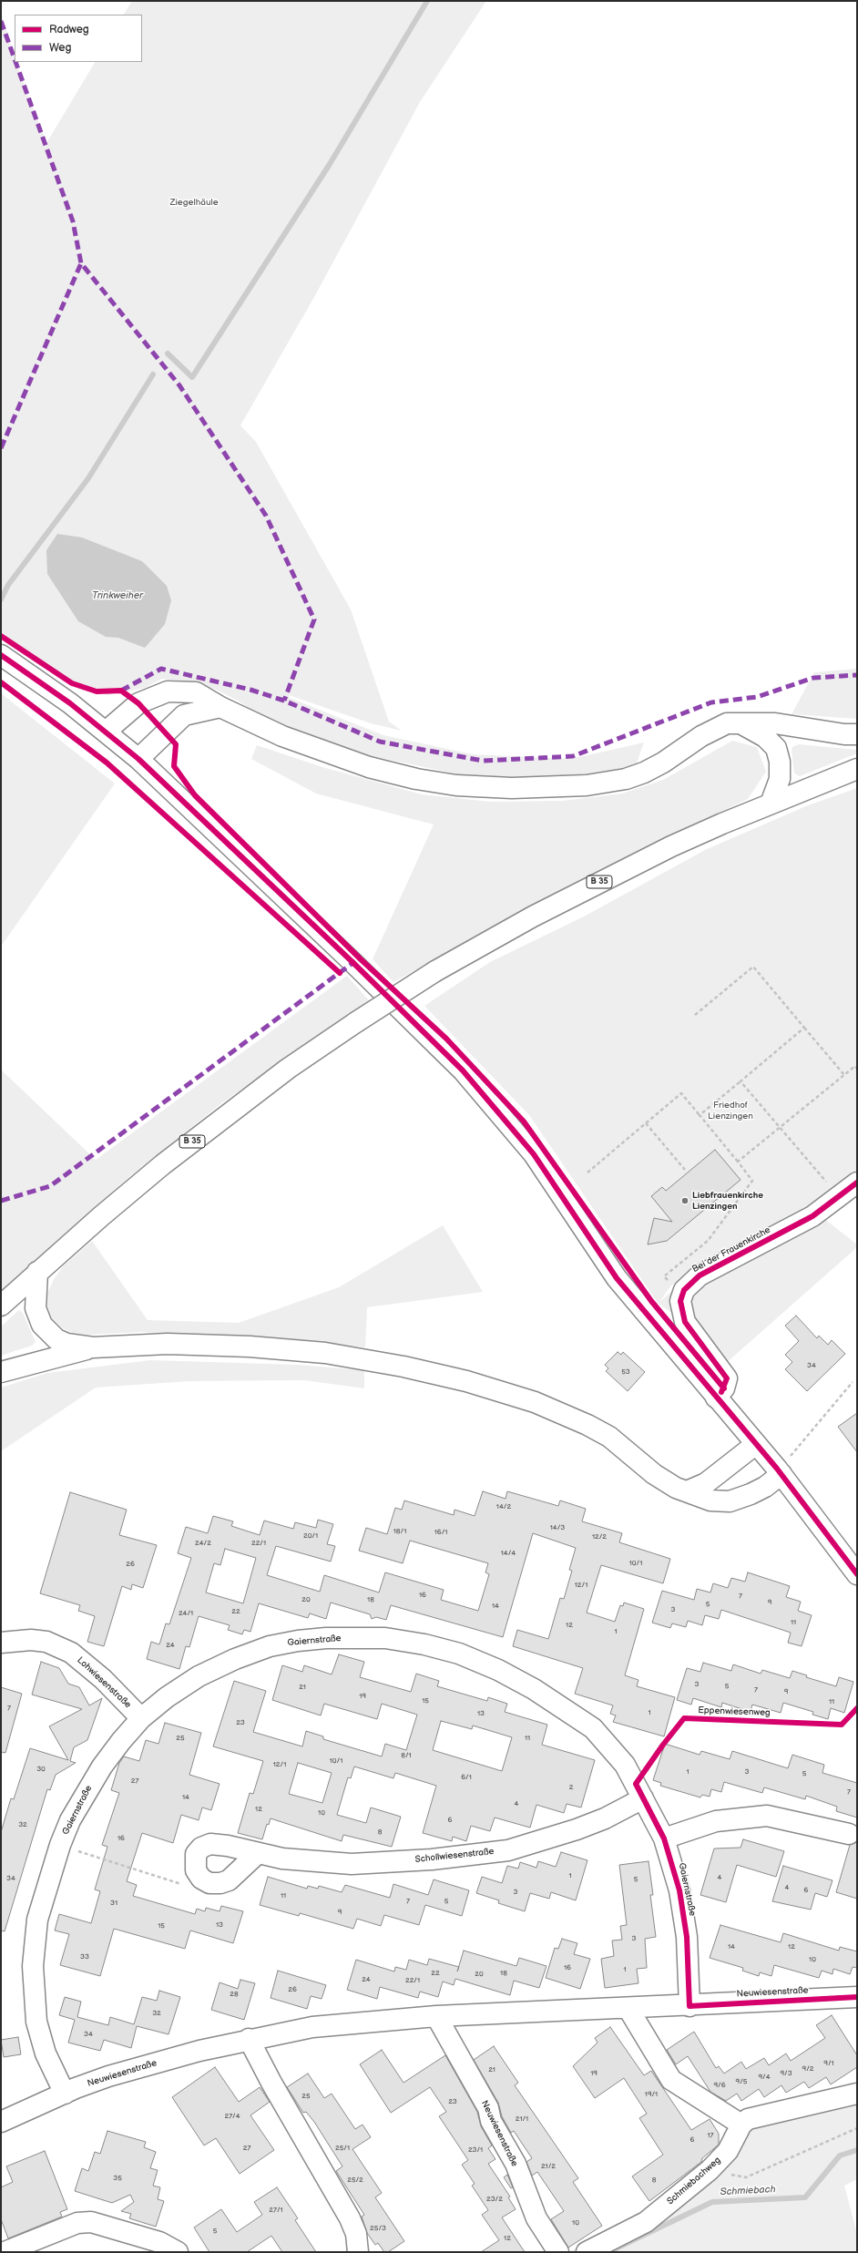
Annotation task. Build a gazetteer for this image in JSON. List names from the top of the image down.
{
  "streets": {
    "street": [
      "B 35",
      "Bei der Frauenkirche",
      "Gaiernstraße",
      "Lohwiesenstraße",
      "Schollwiesenstraße",
      "Neuwiesenstraße",
      "Schmiebachweg"
    ],
    "cycle path": ["Eppenwiesenweg"]
  },
  "crossings": [
    ["Gaiernstraße", "Lohwiesenstraße"],
    ["Gaiernstraße", "Eppenwiesenweg"],
    ["Gaiernstraße", "Schollwiesenstraße"],
    ["Gaiernstraße", "Neuwiesenstraße"],
    ["Eppenwiesenweg", "Schollwiesenstraße"]
  ],
  "water": ["Trinkweiher", "Schmiebach"],
  "parks": ["Ziegelhäule", "Friedhof Lienzingen"],
  "places": ["Liebfrauenkirche Lienzingen"],
  "house_numbers": [
    "34",
    "53",
    "14/2",
    "14/3",
    "18/1",
    "16/1",
    "20/1",
    "12/2",
    "24/2",
    "22/1",
    "14/4",
    "10/1",
    "26",
    "12/1",
    "16",
    "7",
    "20",
    "18",
    "9",
    "5",
    "14",
    "3",
    "22",
    "24/1",
    "11",
    "12",
    "1",
    "24",
    "3",
    "5",
    "21",
    "7",
    "9",
    "19",
    "15",
    "11",
    "7",
    "1",
    "13",
    "23",
    "25",
    "11",
    "8/1",
    "10/1",
    "12/1",
    "30",
    "1",
    "3",
    "5",
    "6/1",
    "27",
    "2",
    "7",
    "14",
    "4",
    "12",
    "10",
    "6",
    "32",
    "8",
    "16",
    "1",
    "4",
    "34",
    "5",
    "4",
    "6",
    "3",
    "11",
    "7",
    "5",
    "31",
    "9",
    "13",
    "15",
    "3",
    "14",
    "12",
    "33",
    "10",
    "16",
    "1",
    "22",
    "18",
    "20",
    "24",
    "22/1",
    "26",
    "28",
    "32",
    "34",
    "9/1",
    "9/2",
    "21",
    "19",
    "9/3",
    "9/4",
    "9/5",
    "9/6",
    "19/1",
    "25",
    "23",
    "27/4",
    "21/1",
    "17",
    "6",
    "27",
    "25/1",
    "23/1",
    "21/2",
    "35",
    "25/2",
    "8",
    "23/2",
    "27/1",
    "10",
    "25/3",
    "5",
    "12"
  ],
  "legend": ["Radweg", "Weg"]
}
